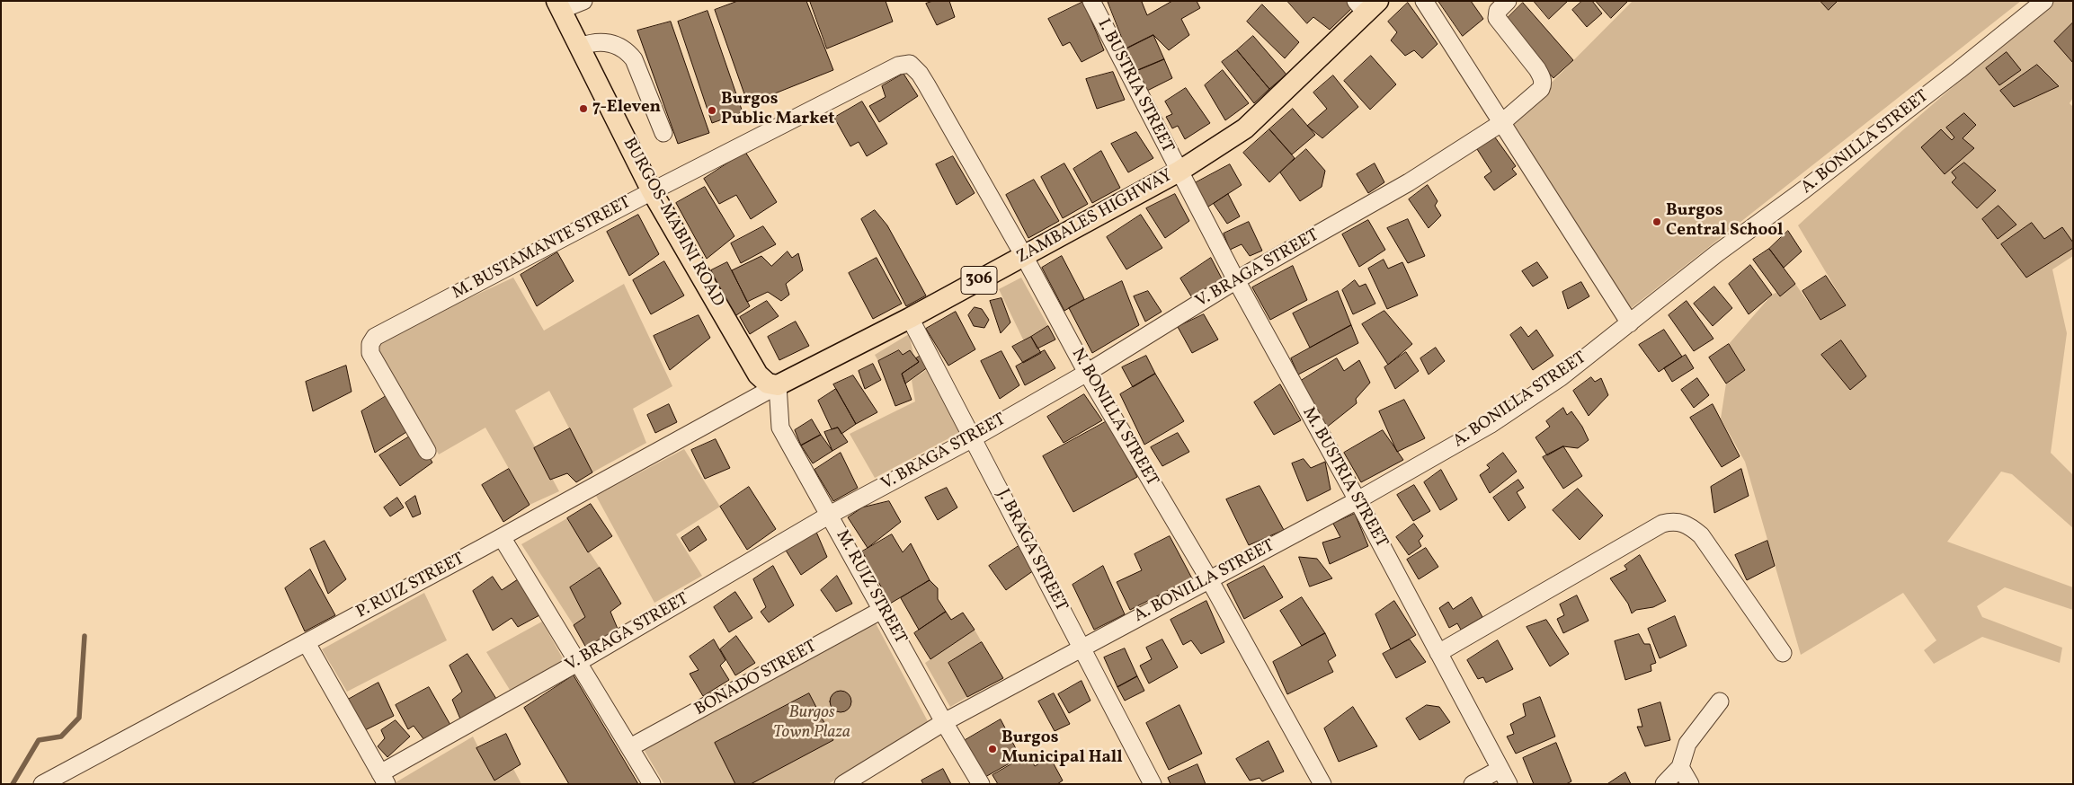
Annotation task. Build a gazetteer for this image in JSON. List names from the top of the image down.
{
  "streets": {
    "main road": ["ZAMBALES HIGHWAY", "BURGOS-MABINI ROAD", "306"],
    "street": [
      "I. BUSTRIA STREET",
      "A. BONILLA STREET",
      "M. BUSTAMANTE STREET",
      "V. BRAGA STREET",
      "N. BONILLA STREET",
      "M. BUSTRIA STREET",
      "J. BRAGA STREET",
      "P. RUIZ STREET",
      "M. RUIZ STREET",
      "BONADO STREET"
    ]
  },
  "crossings": [
    ["I. BUSTRIA STREET", "ZAMBALES HIGHWAY"],
    ["I. BUSTRIA STREET", "M. BUSTRIA STREET"],
    ["A. BONILLA STREET", "N. BONILLA STREET"],
    ["A. BONILLA STREET", "M. BUSTRIA STREET"],
    ["A. BONILLA STREET", "J. BRAGA STREET"],
    ["A. BONILLA STREET", "M. RUIZ STREET"],
    ["ZAMBALES HIGHWAY", "BURGOS-MABINI ROAD"],
    ["ZAMBALES HIGHWAY", "N. BONILLA STREET"],
    ["ZAMBALES HIGHWAY", "M. BUSTRIA STREET"],
    ["ZAMBALES HIGHWAY", "J. BRAGA STREET"],
    ["ZAMBALES HIGHWAY", "P. RUIZ STREET"],
    ["ZAMBALES HIGHWAY", "M. RUIZ STREET"],
    ["BURGOS-MABINI ROAD", "M. BUSTAMANTE STREET"],
    ["BURGOS-MABINI ROAD", "P. RUIZ STREET"],
    ["BURGOS-MABINI ROAD", "M. RUIZ STREET"],
    ["M. BUSTAMANTE STREET", "N. BONILLA STREET"],
    ["V. BRAGA STREET", "N. BONILLA STREET"],
    ["V. BRAGA STREET", "M. BUSTRIA STREET"],
    ["V. BRAGA STREET", "J. BRAGA STREET"],
    ["V. BRAGA STREET", "M. RUIZ STREET"],
    ["P. RUIZ STREET", "M. RUIZ STREET"],
    ["M. RUIZ STREET", "BONADO STREET"]
  ],
  "parks": ["Burgos Town Plaza"],
  "places": [
    "7-Eleven",
    "Burgos Public Market",
    "Burgos Central School",
    "Burgos Municipal Hall"
  ]
}
